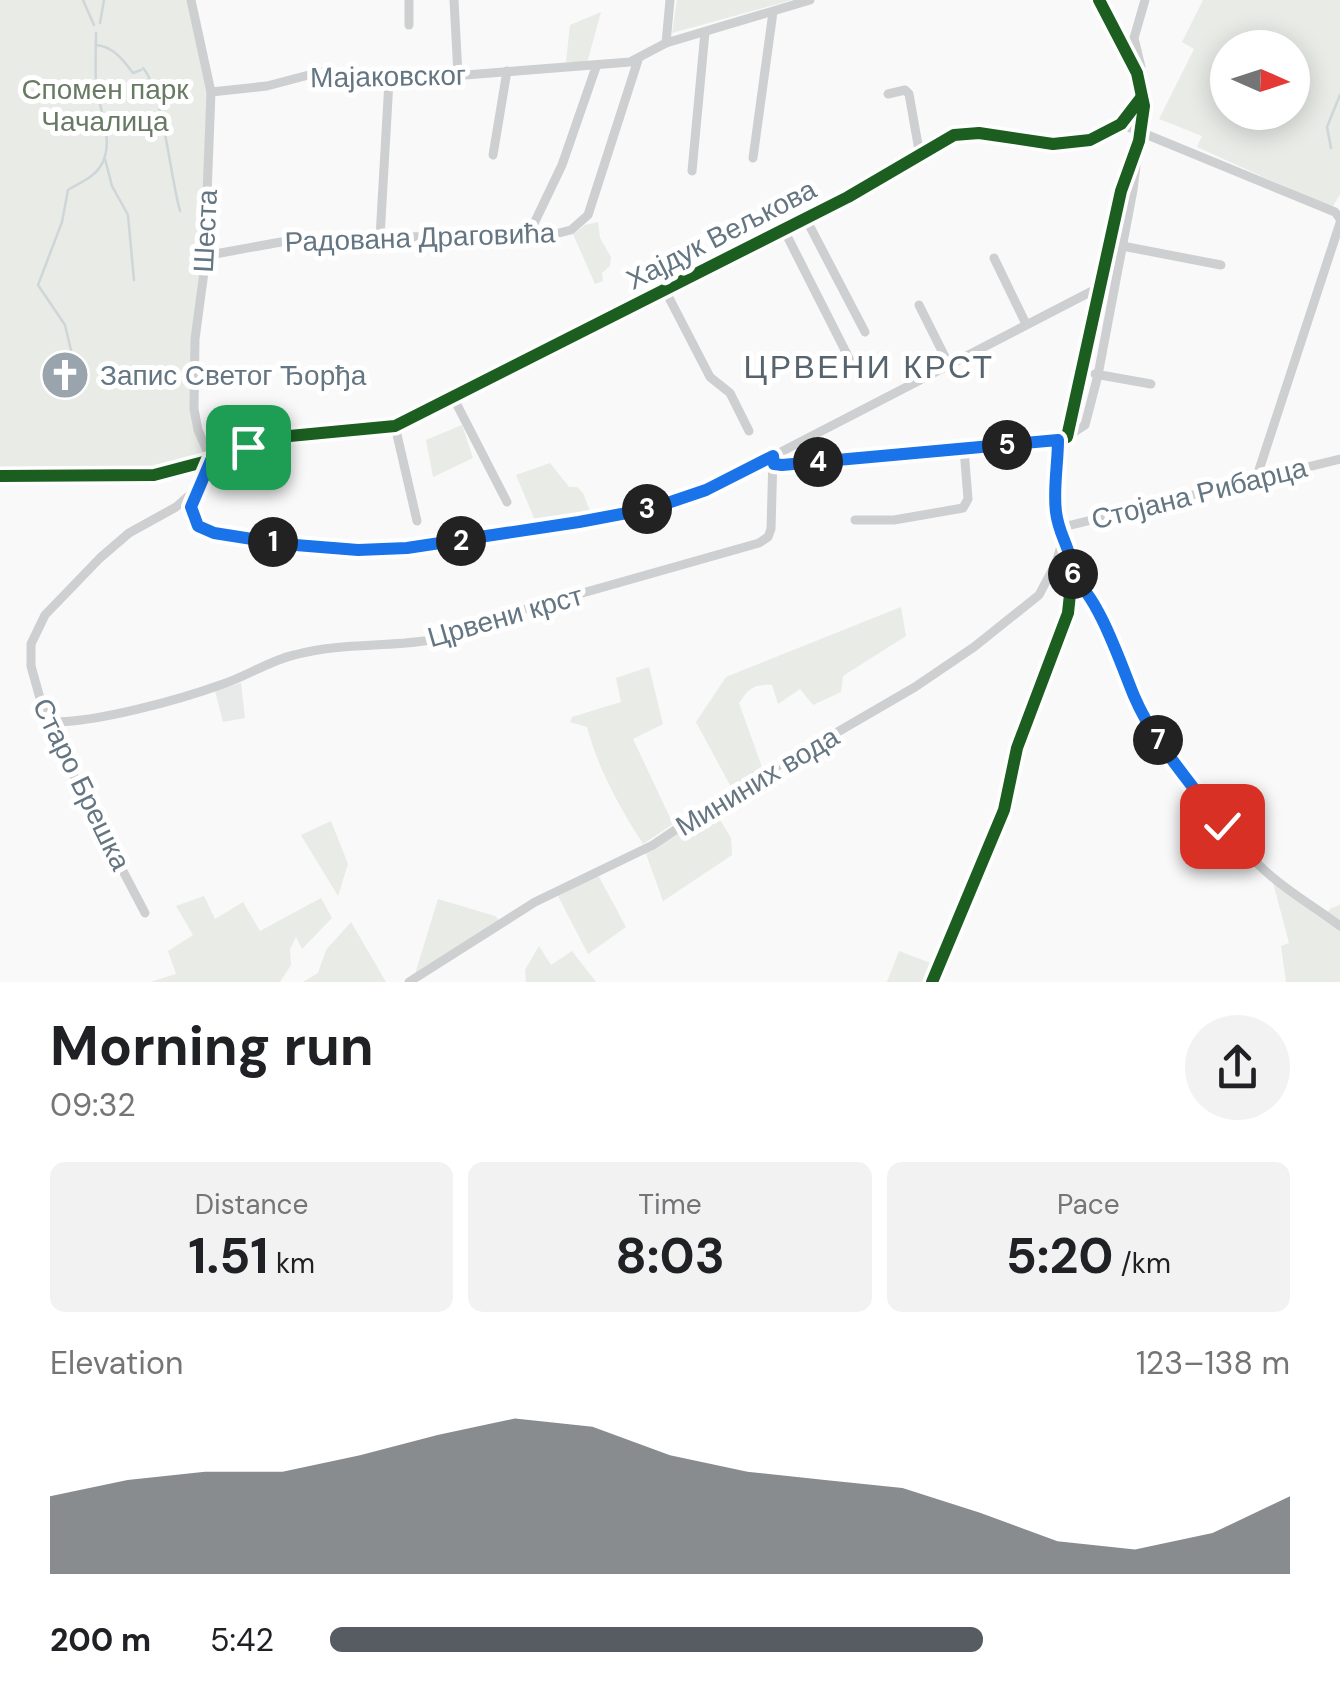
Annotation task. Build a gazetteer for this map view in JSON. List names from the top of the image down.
{
  "streets": {
    "street": [
      "Мајаковског",
      "Шеста",
      "Хајдук Вељкова",
      "Радована Драговића",
      "Стојана Рибарца",
      "Црвени крст",
      "Мининих вода",
      "Старо Брешка"
    ]
  },
  "crossings": [
    ["Мајаковског", "Шеста"],
    ["Мајаковског", "Радована Драговића"],
    ["Шеста", "Хајдук Вељкова"],
    ["Шеста", "Радована Драговића"],
    ["Стојана Рибарца", "Мининих вода"],
    ["Црвени крст", "Старо Брешка"]
  ],
  "districts": ["ЦРВЕНИ КРСТ"],
  "parks": ["Спомен парк Чачалица"],
  "places": {
    "church": ["Запис Светог Ђорђа"]
  },
  "north": "right",
  "page": {
    "pins": [
      "5",
      "4",
      "3",
      "2",
      "1",
      "6",
      "7"
    ],
    "heading": ["Morning run", "09:32"],
    "stats": [
      ["Distance", "1.51 km"],
      ["Time", "8:03"],
      ["Pace", "5:20 /km"]
    ],
    "chart": ["Elevation", "123–138 m"],
    "list": [
      {
        "name": "200 m",
        "note": "5:42"
      }
    ]
  }
}
